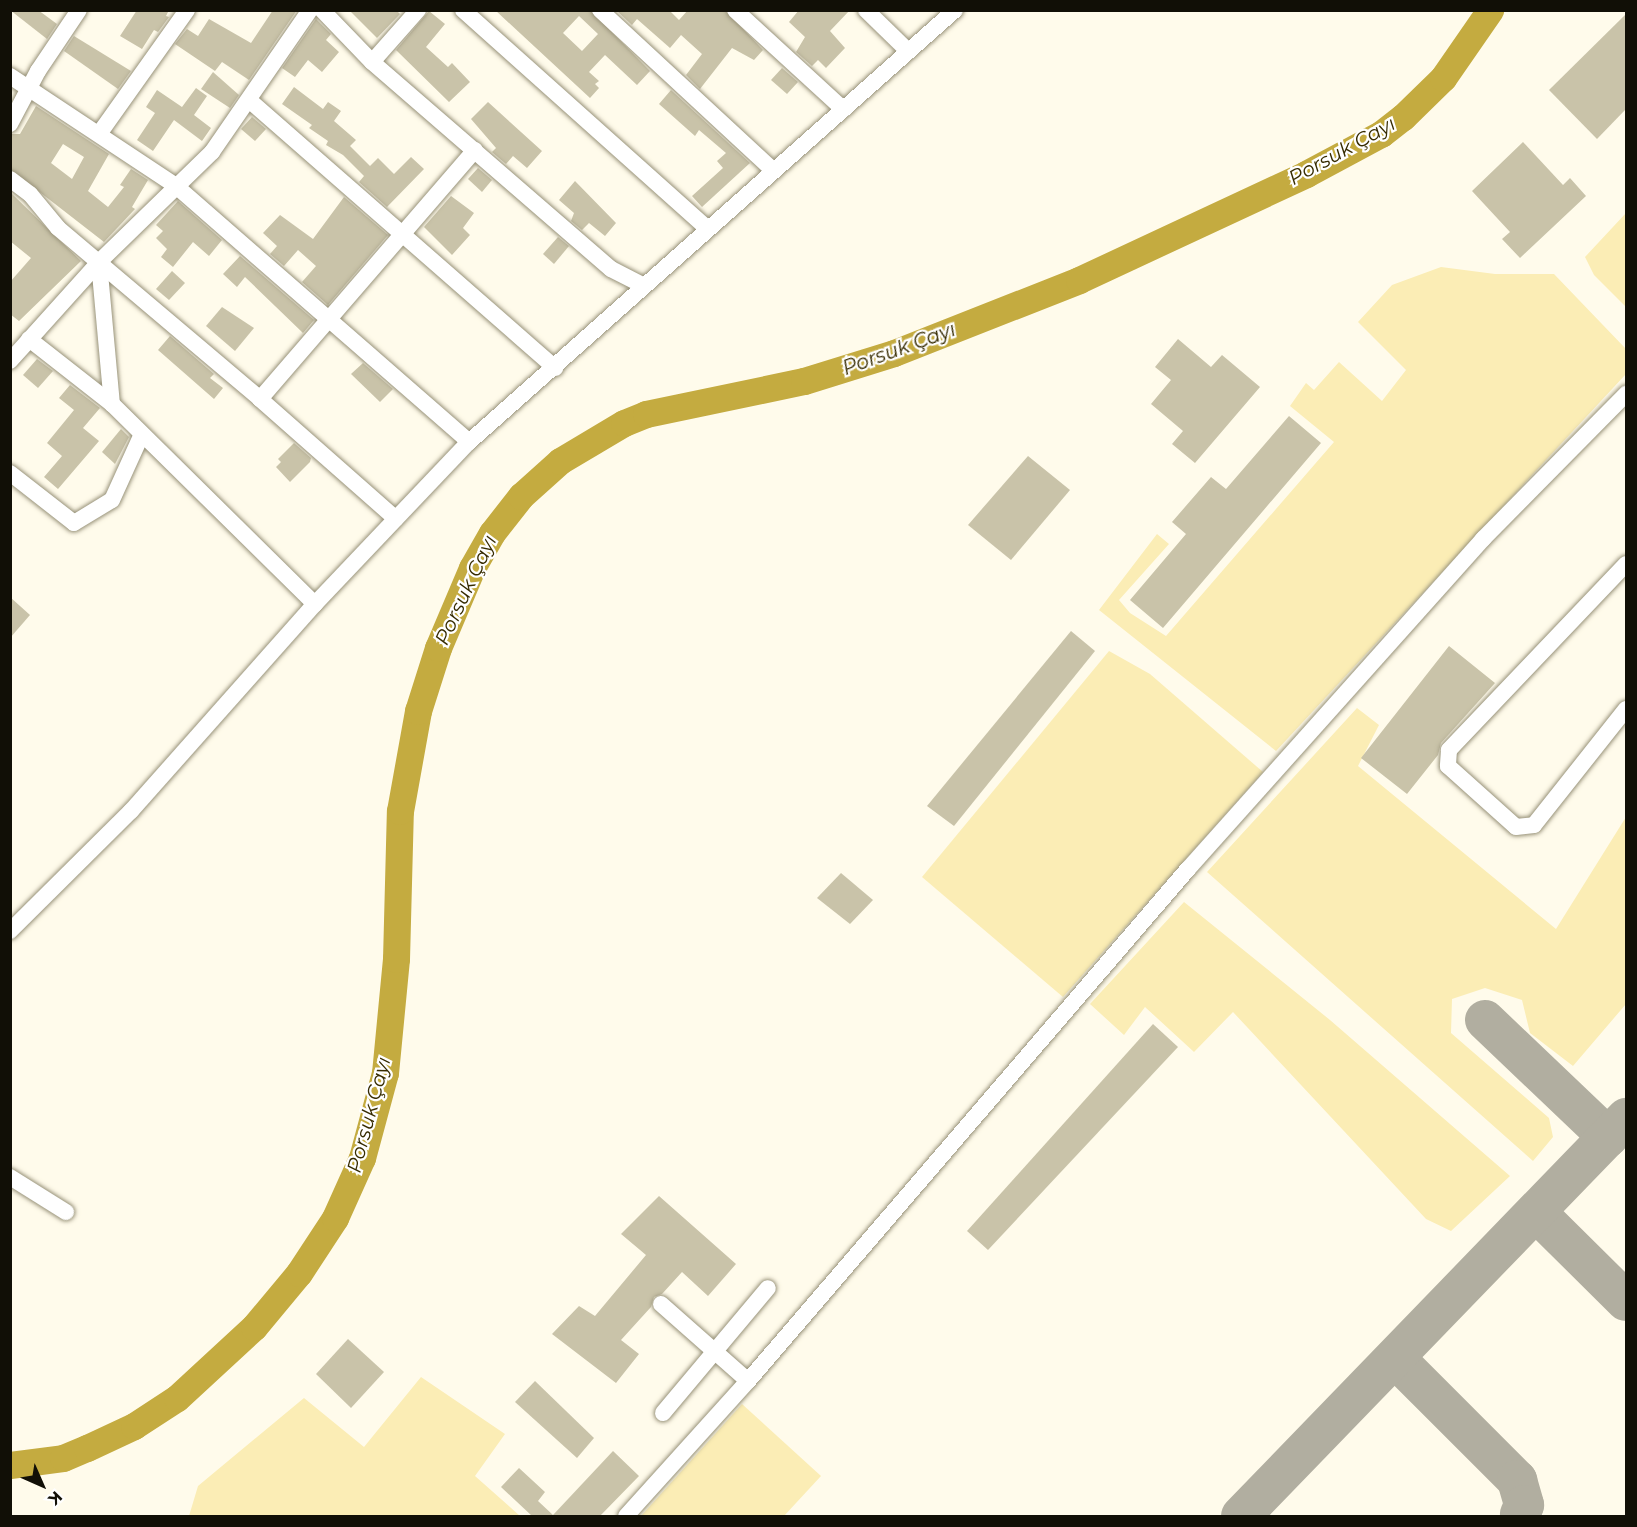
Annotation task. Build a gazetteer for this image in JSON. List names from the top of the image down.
{
  "water": ["Porsuk Çayı"],
  "north": "bottom right"
}
